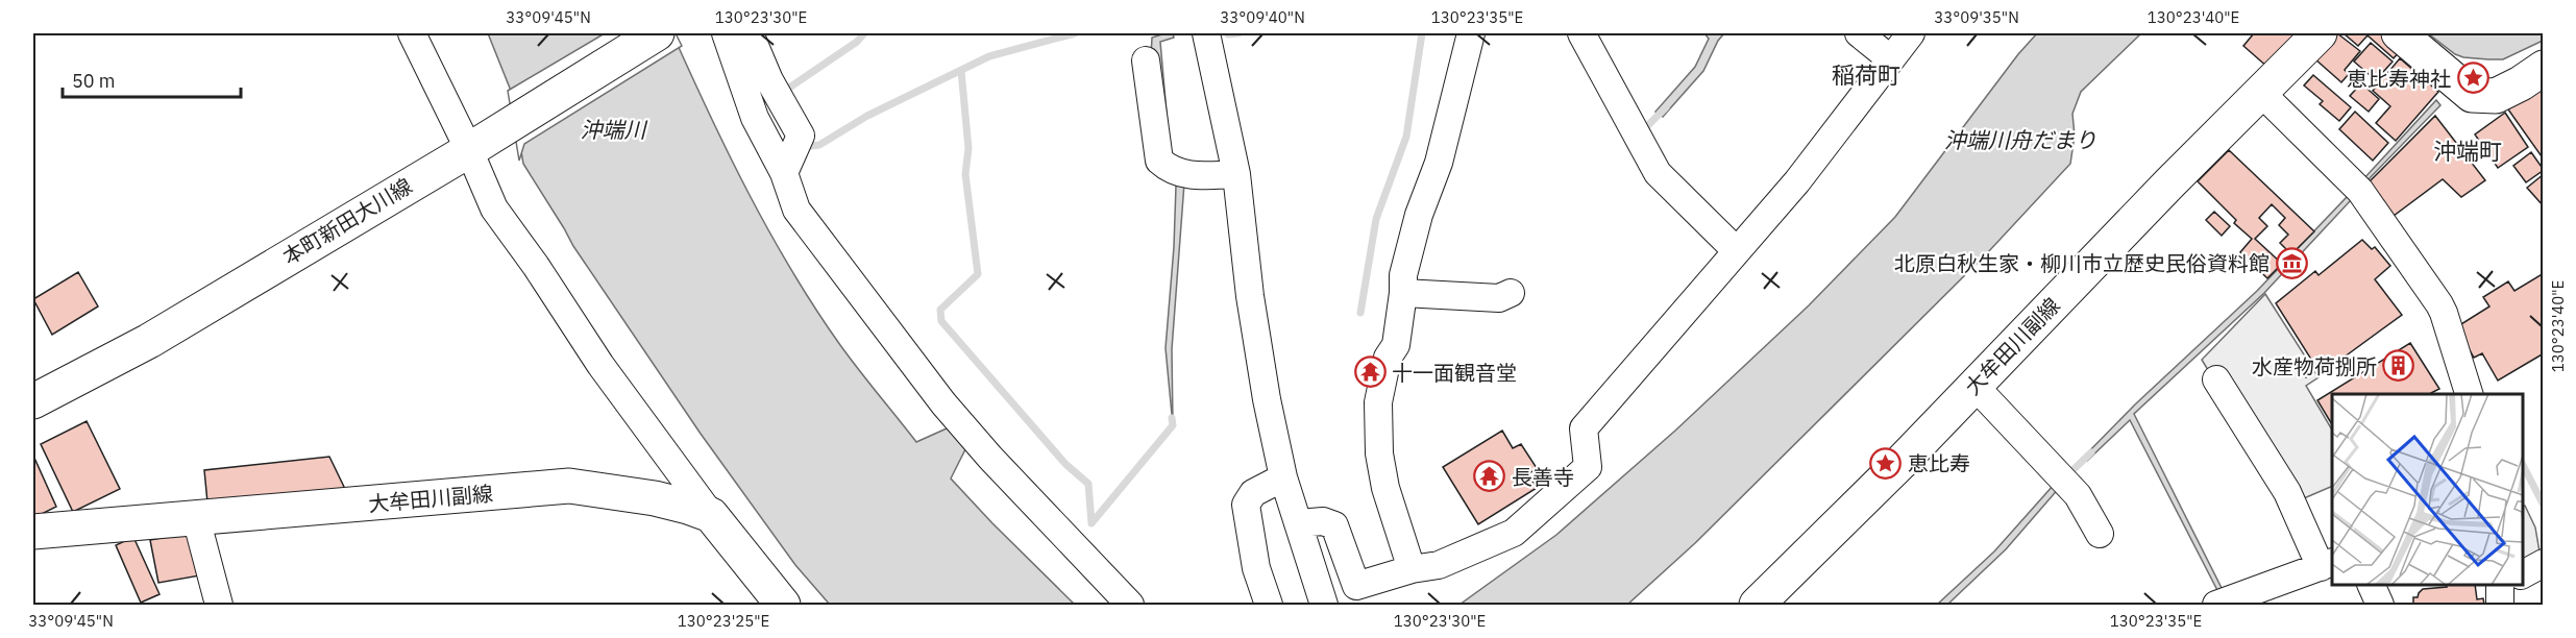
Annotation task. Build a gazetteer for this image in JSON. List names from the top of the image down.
{
  "streets": {
    "main road": ["本町新田大川線", "大牟田川副線"]
  },
  "districts": ["稲荷町", "沖端町"],
  "water": ["沖端川", "沖端川舟だまり"],
  "places": {
    "place": ["恵比寿神社", "恵比寿"],
    "museum": ["北原白秋生家・柳川市立歴史民俗資料館"],
    "building": ["水産物荷捌所"],
    "temple": ["十一面観音堂", "長善寺"]
  },
  "scale_bar": "50 m",
  "coordinates": [
    "33°09'45\"N",
    "130°23'30\"E",
    "33°09'40\"N",
    "130°23'35\"E",
    "33°09'35\"N",
    "130°23'40\"E",
    "130°23'25\"E"
  ]
}
